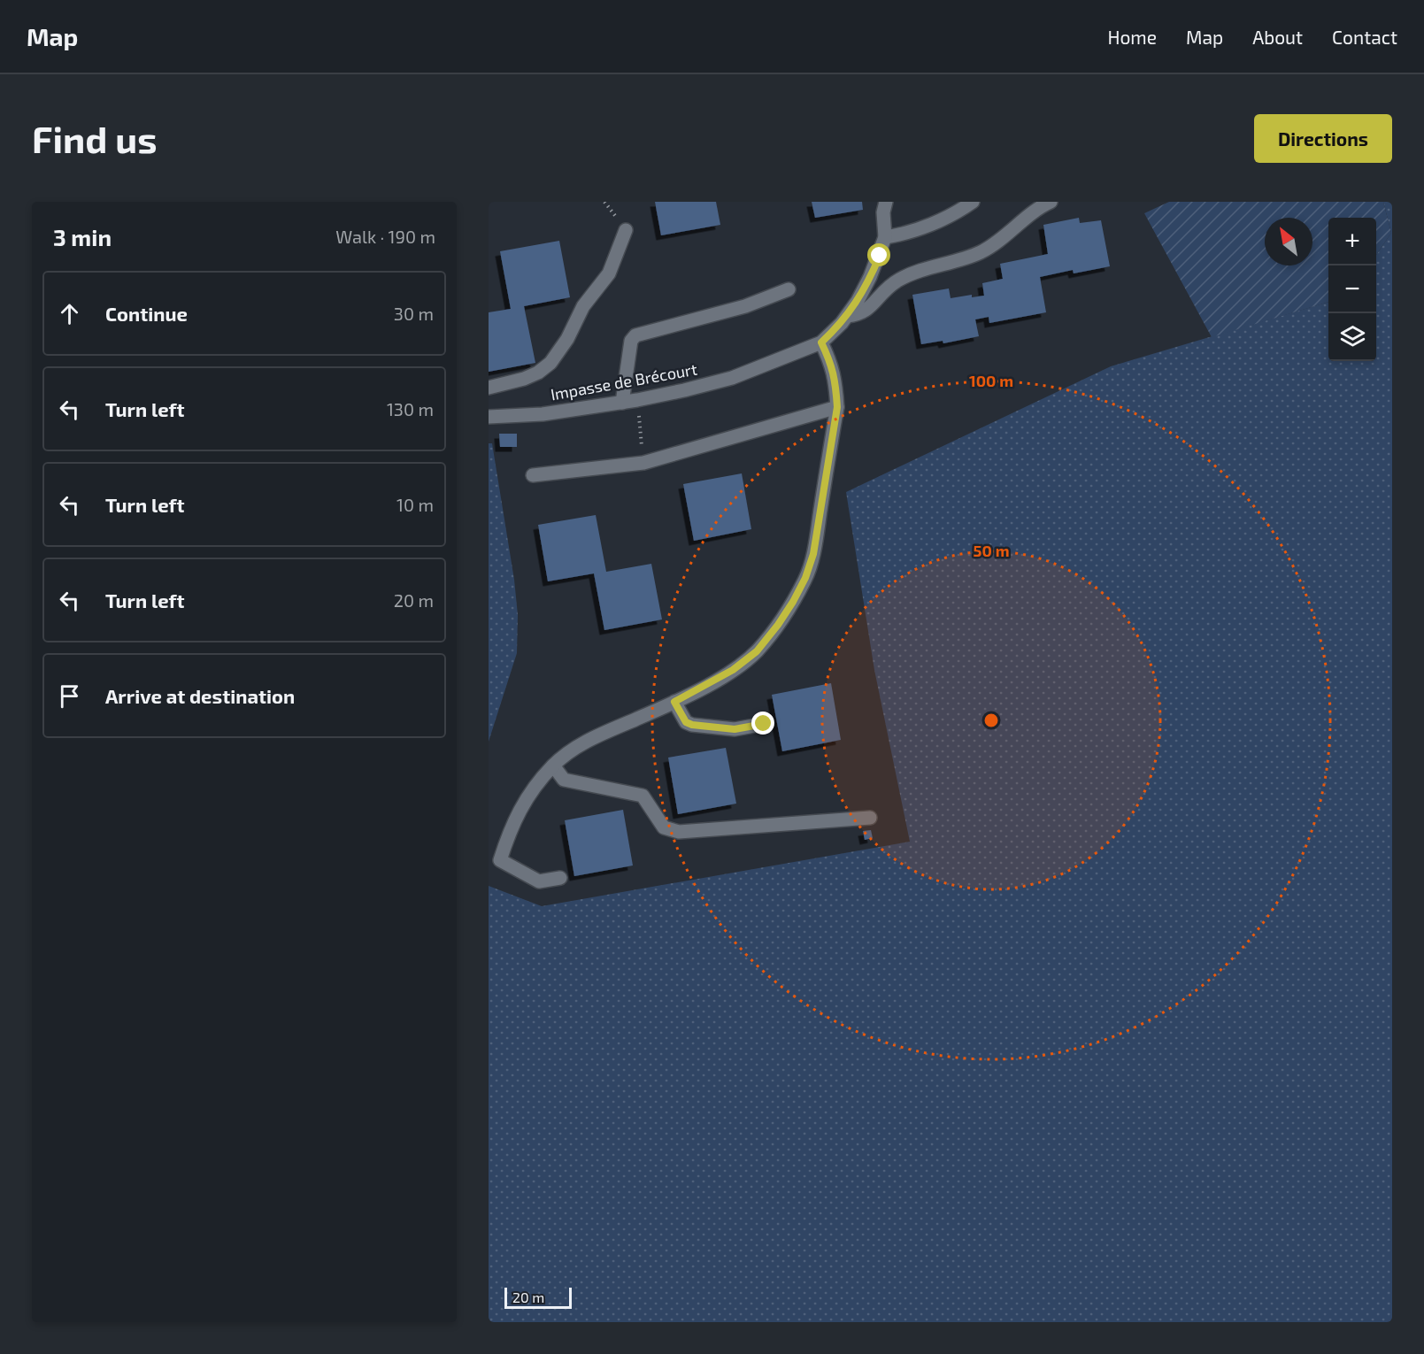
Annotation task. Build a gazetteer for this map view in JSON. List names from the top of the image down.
{
  "streets": {
    "street": ["Impasse de Brécourt"]
  },
  "scale_bar": "20 m",
  "north": "top left",
  "page": {
    "header": "Map",
    "nav": [
      "Home",
      "Map",
      "About",
      "Contact"
    ],
    "buttons": "Directions",
    "title": "Find us",
    "heading": ["3 min", "Walk · 190 m"],
    "map_buttons": ["+", "−"],
    "list": [
      ["Continue", "30 m"],
      ["Turn left", "130 m"],
      ["Turn left", "10 m"],
      ["Turn left", "20 m"],
      "Arrive at destination"
    ],
    "scale": "20 m"
  },
  "rings": ["100 m", "50 m"]
}
